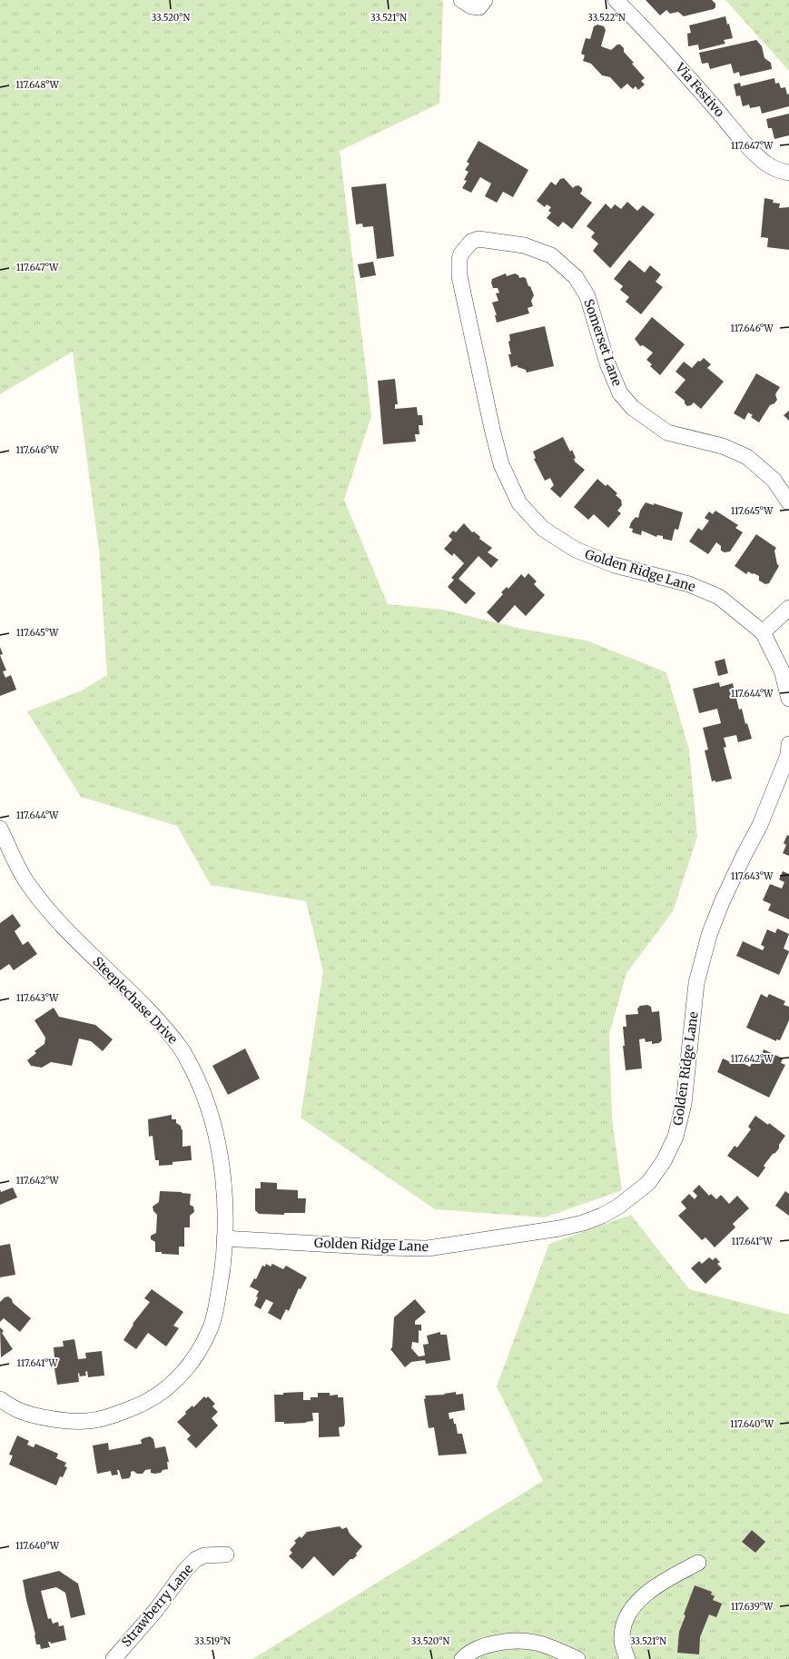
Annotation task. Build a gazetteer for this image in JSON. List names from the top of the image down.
{
  "streets": {
    "street": [
      "Via Festivo",
      "Somerset Lane",
      "Golden Ridge Lane",
      "Steeplechase Drive",
      "Strawberry Lane"
    ]
  },
  "crossings": [
    ["Somerset Lane", "Golden Ridge Lane"],
    ["Golden Ridge Lane", "Steeplechase Drive"]
  ],
  "coordinates": [
    "33.522°N",
    "33.520°N",
    "33.521°N",
    "117.648°W",
    "117.647°W",
    "117.646°W",
    "117.645°W",
    "117.644°W",
    "117.643°W",
    "117.642°W",
    "117.641°W",
    "117.640°W",
    "117.639°W",
    "33.519°N"
  ]
}
